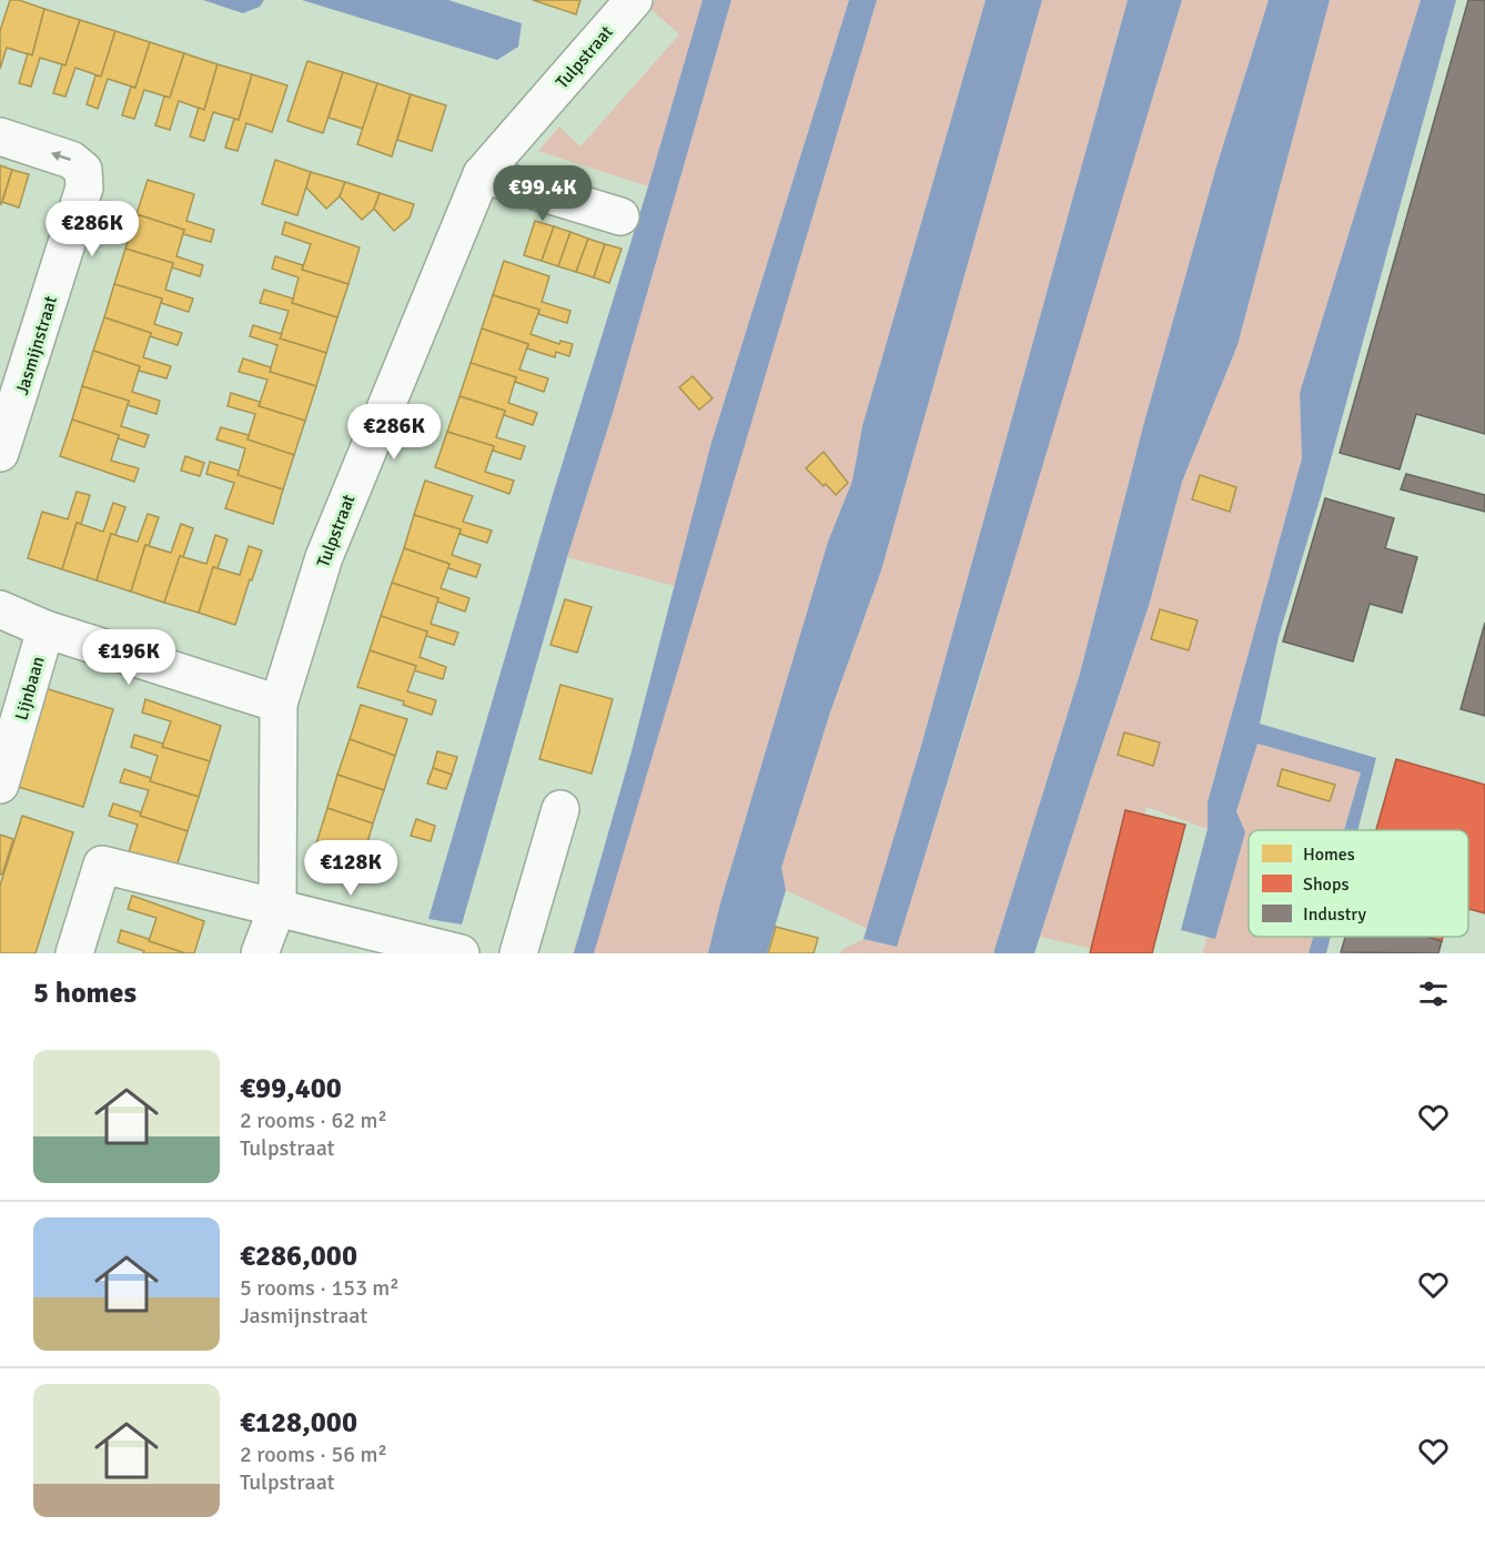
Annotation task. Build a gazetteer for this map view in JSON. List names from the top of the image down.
{
  "streets": {
    "street": ["Tulpstraat", "Jasmijnstraat", "Lijnbaan"]
  },
  "one_way": ["Jasmijnstraat"],
  "legend": ["Homes", "Shops", "Industry"],
  "page": {
    "price": [
      "€99.4K",
      "€286K",
      "€286K",
      "€196K",
      "€128K"
    ],
    "heading": "5 homes",
    "list": [
      {
        "name": "€99,400",
        "note": "2 rooms · 62 m² · Tulpstraat"
      },
      {
        "name": "€286,000",
        "note": "5 rooms · 153 m² · Jasmijnstraat"
      },
      {
        "name": "€128,000",
        "note": "2 rooms · 56 m² · Tulpstraat"
      }
    ]
  }
}
